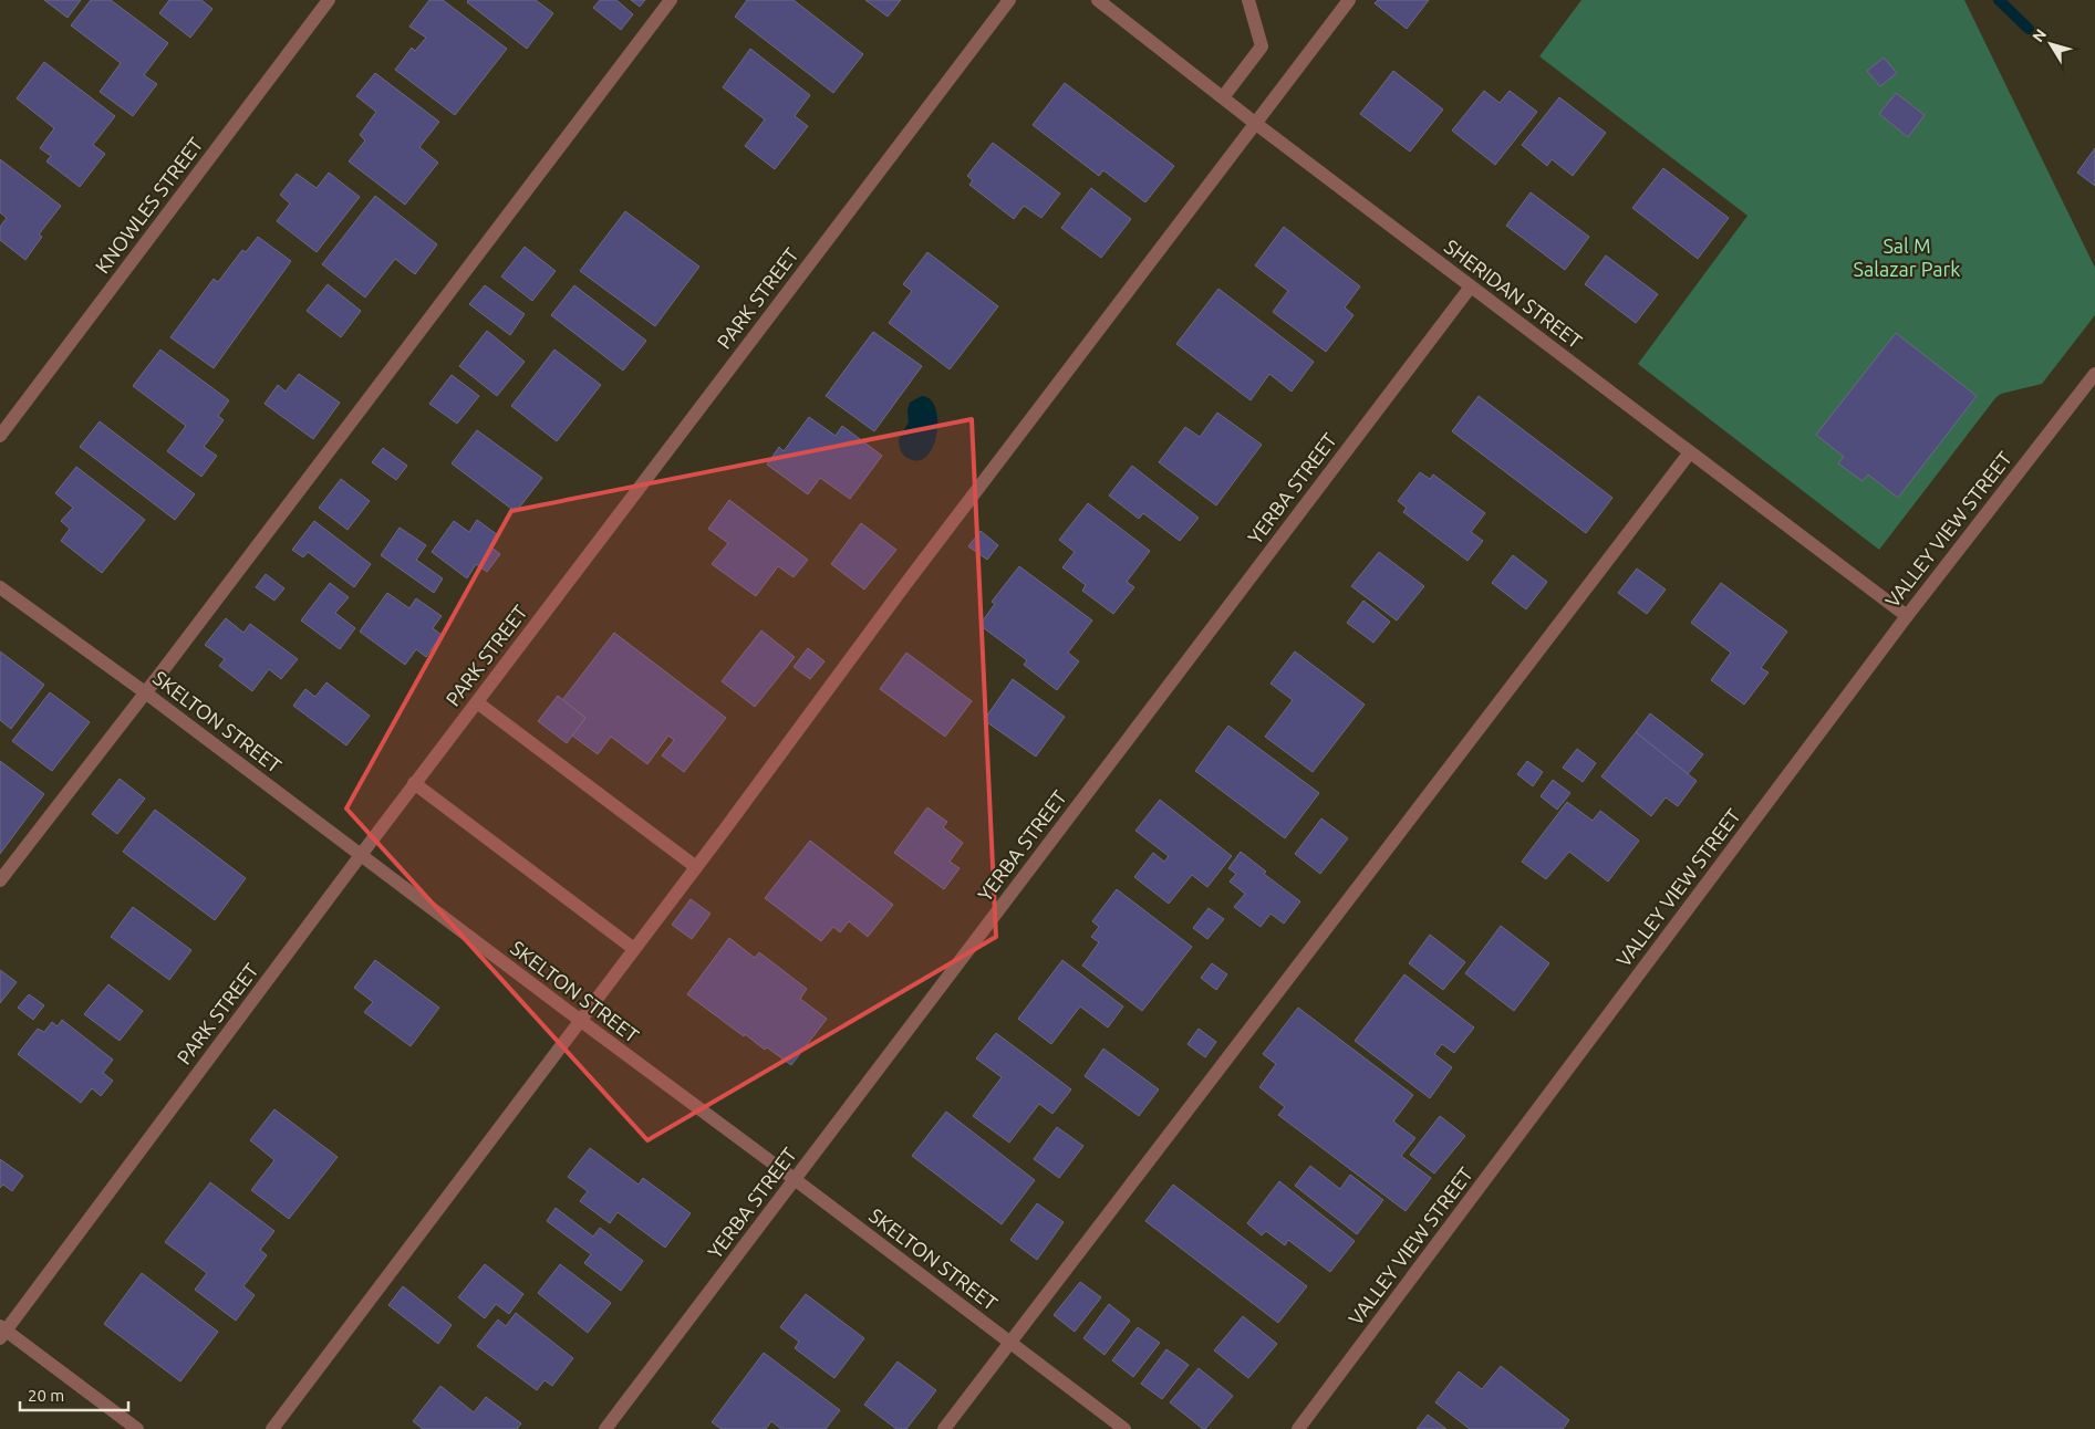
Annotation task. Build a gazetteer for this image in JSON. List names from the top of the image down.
{
  "streets": {
    "street": [
      "KNOWLES STREET",
      "SHERIDAN STREET",
      "PARK STREET",
      "YERBA STREET",
      "VALLEY VIEW STREET",
      "SKELTON STREET"
    ]
  },
  "crossings": [
    ["SHERIDAN STREET", "YERBA STREET"],
    ["SHERIDAN STREET", "VALLEY VIEW STREET"],
    ["PARK STREET", "SKELTON STREET"],
    ["YERBA STREET", "SKELTON STREET"]
  ],
  "parks": ["Sal M Salazar Park"],
  "scale_bar": "20 m",
  "north": "top left"
}
